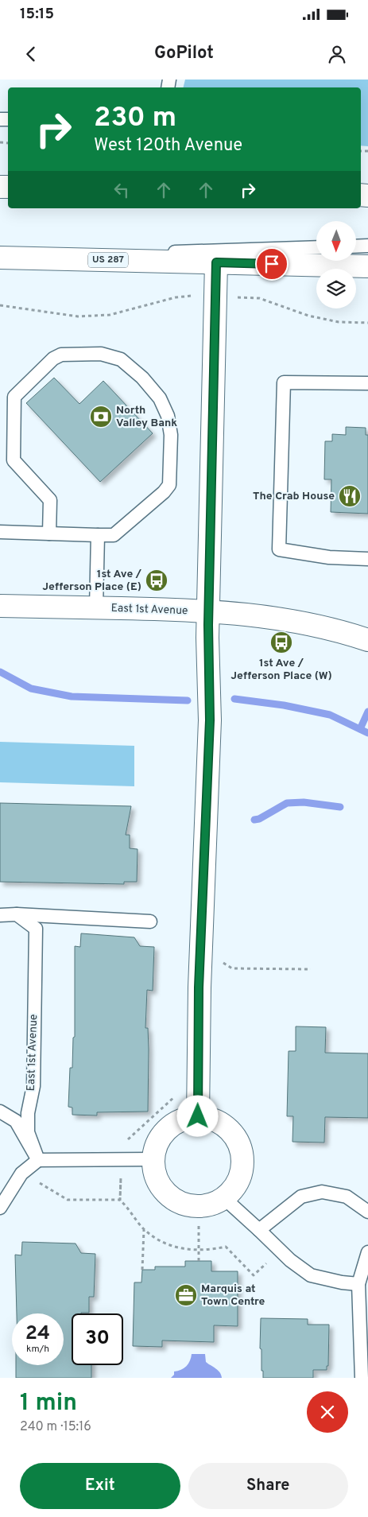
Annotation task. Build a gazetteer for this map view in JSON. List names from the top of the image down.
{
  "streets": {
    "street": ["US 287", "East 1st Avenue"]
  },
  "places": {
    "bank": ["North Valley Bank"],
    "restaurant": ["The Crab House"],
    "bus stop": ["1st Ave / Jefferson Place (E)", "1st Ave / Jefferson Place (W)"],
    "office": ["Marquis at Town Centre"]
  },
  "north": "bottom",
  "page": {
    "status": "15:15",
    "header": "GoPilot",
    "turn": ["230 m", "West 120th Avenue"],
    "speed": "24 km/h",
    "limit": "30",
    "heading": ["1 min", "240 m · 15:16"],
    "buttons": ["Exit", "Share"]
  }
}
